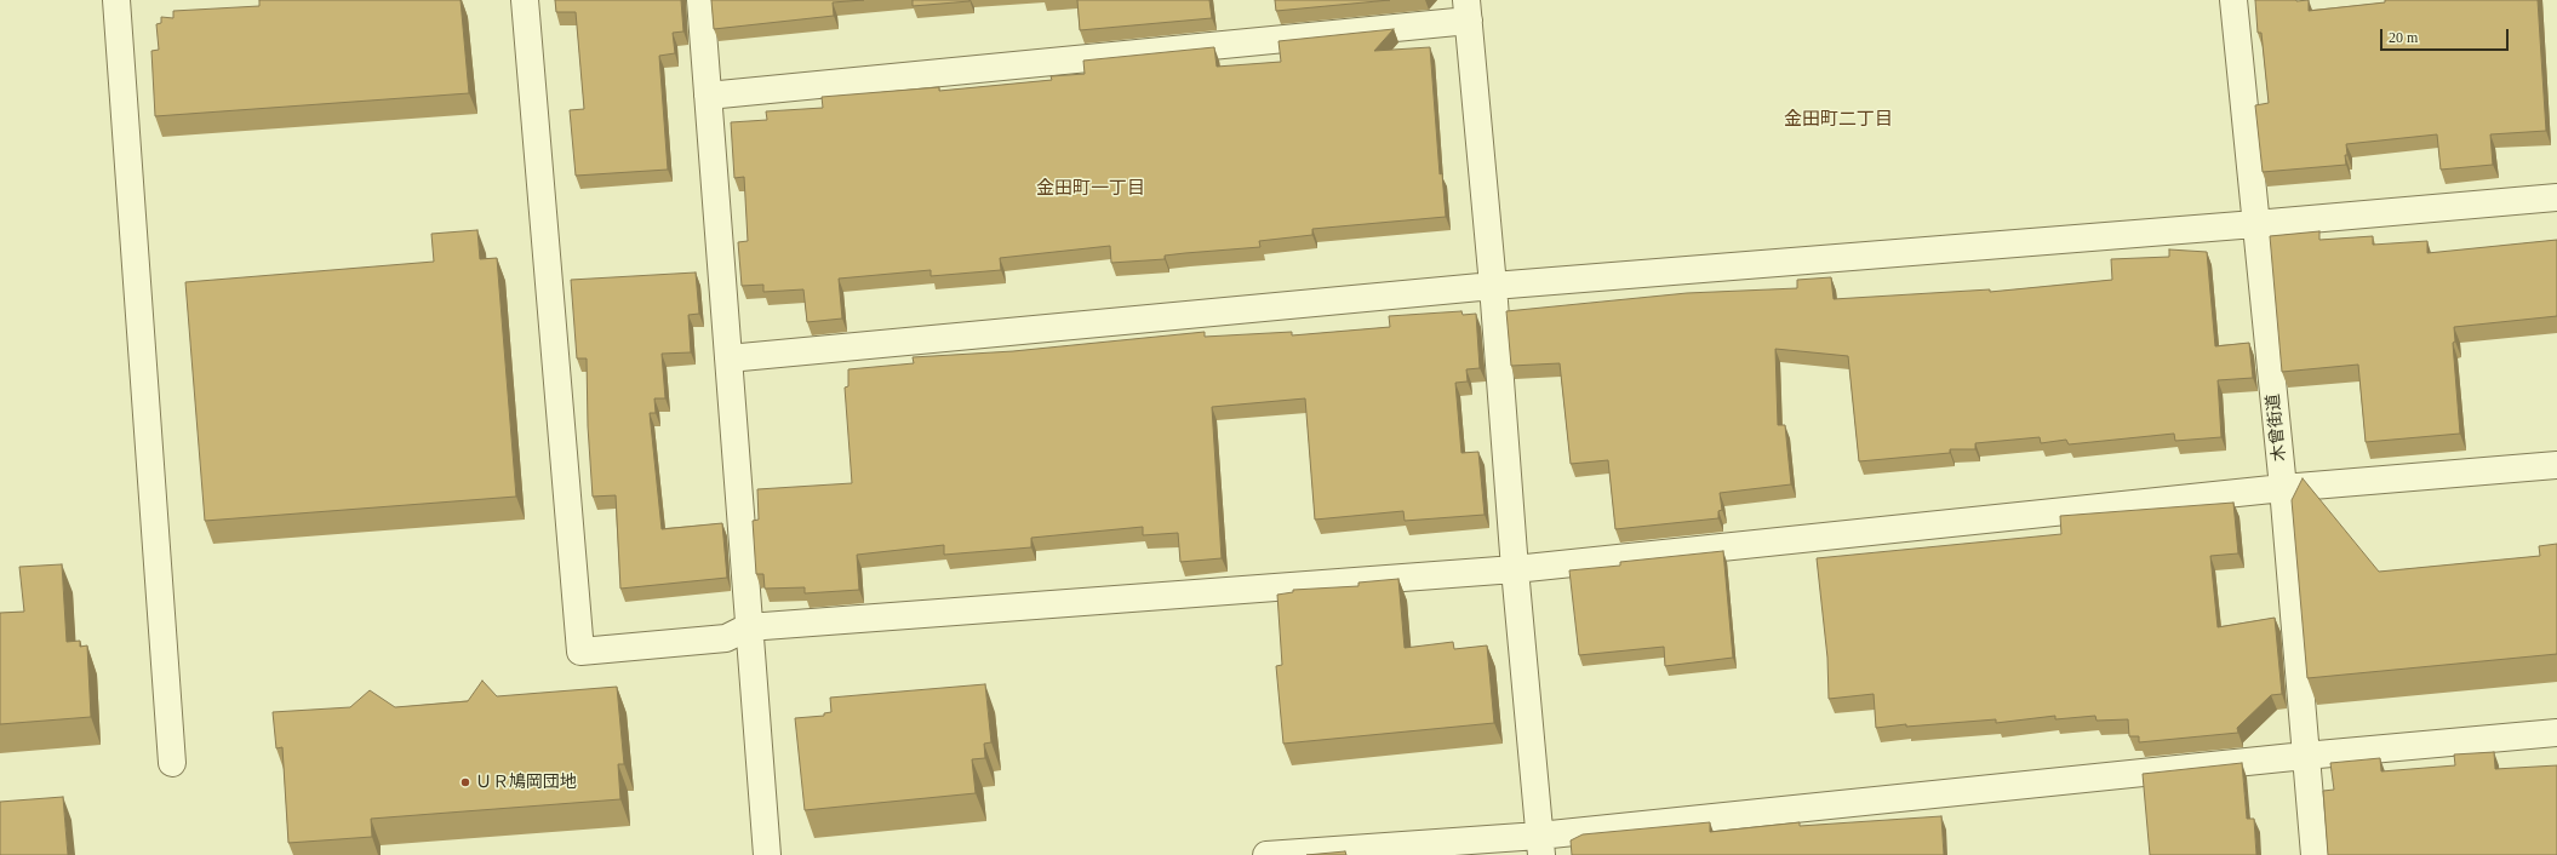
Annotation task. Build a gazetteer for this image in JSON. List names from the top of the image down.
{
  "streets": {
    "street": ["木曾街道"]
  },
  "districts": ["金田町二丁目", "金田町一丁目"],
  "places": ["ＵＲ鳩岡団地"],
  "scale_bar": "20 m"
}
